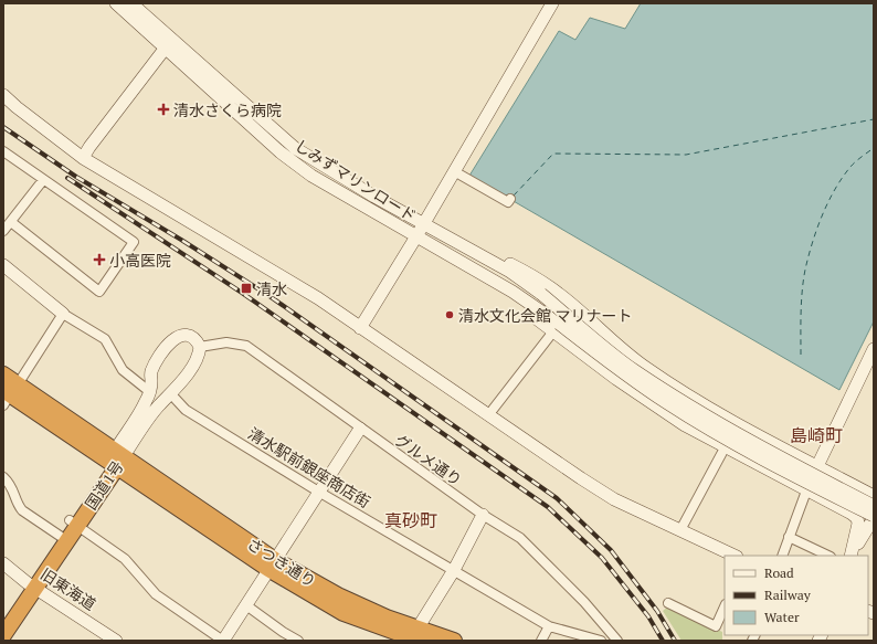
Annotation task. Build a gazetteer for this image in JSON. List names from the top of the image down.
{
  "streets": {
    "highway": ["国道1号", "さつき通り"],
    "street": [
      "しみずマリンロード",
      "グルメ通り",
      "清水駅前銀座商店街",
      "旧東海道"
    ]
  },
  "crossings": [
    ["国道1号", "さつき通り"],
    ["国道1号", "旧東海道"]
  ],
  "districts": ["島崎町", "真砂町"],
  "places": {
    "health": ["清水さくら病院", "小高医院"],
    "transit": ["清水"],
    "other": ["清水文化会館 マリナート"]
  },
  "legend": ["Road", "Railway", "Water"]
}
